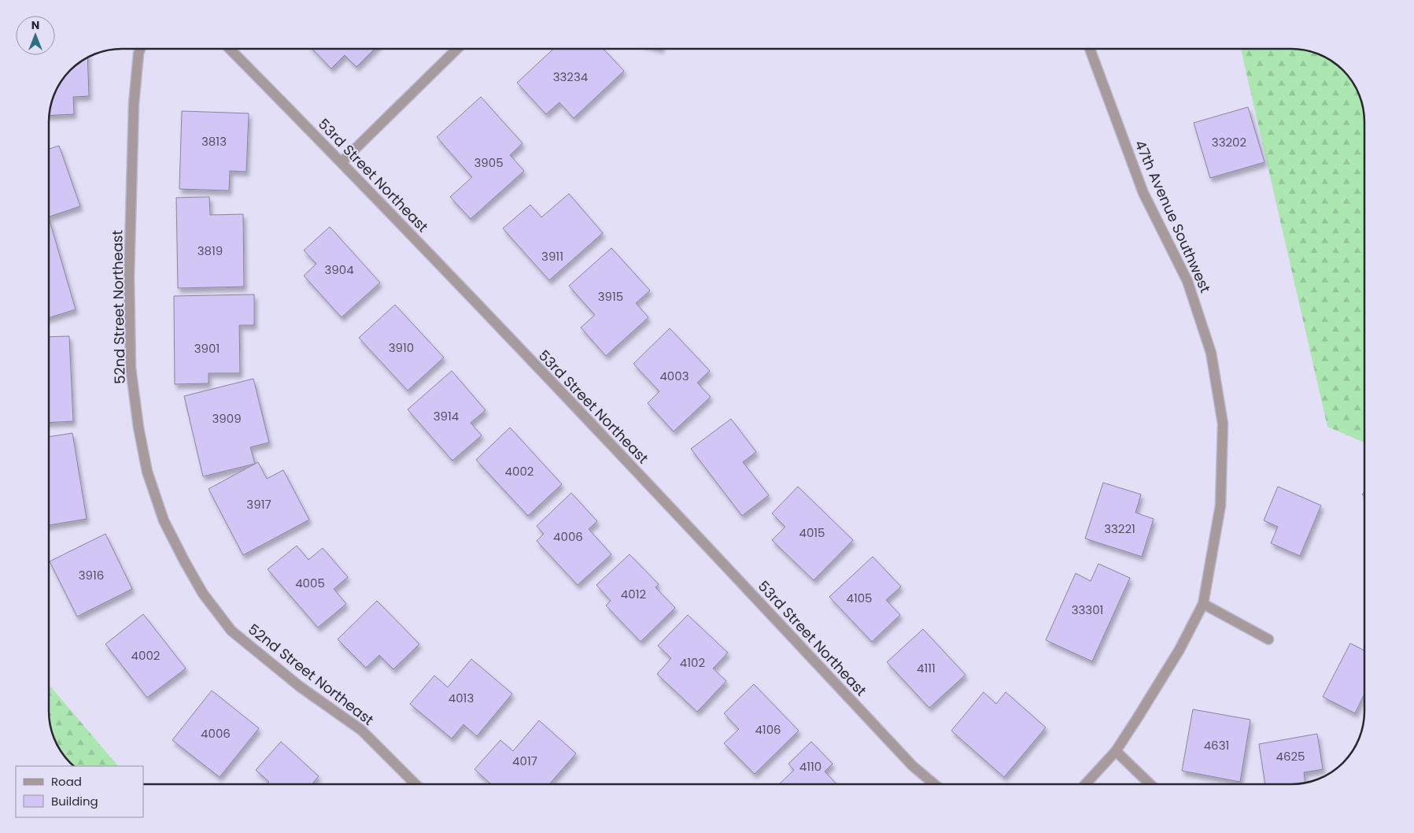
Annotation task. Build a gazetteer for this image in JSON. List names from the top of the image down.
{
  "streets": {
    "street": ["53rd Street Northeast", "47th Avenue Southwest", "52nd Street Northeast"]
  },
  "house_numbers": [
    "33234",
    "3813",
    "33202",
    "3905",
    "3819",
    "3911",
    "3904",
    "3915",
    "3910",
    "3901",
    "4003",
    "3914",
    "3909",
    "4002",
    "3917",
    "33221",
    "4015",
    "4006",
    "3916",
    "4005",
    "4012",
    "4105",
    "33301",
    "4002",
    "4102",
    "4111",
    "4013",
    "4106",
    "4006",
    "4631",
    "4625",
    "4017",
    "4110"
  ],
  "legend": ["Road", "Building"],
  "north": "top"
}
